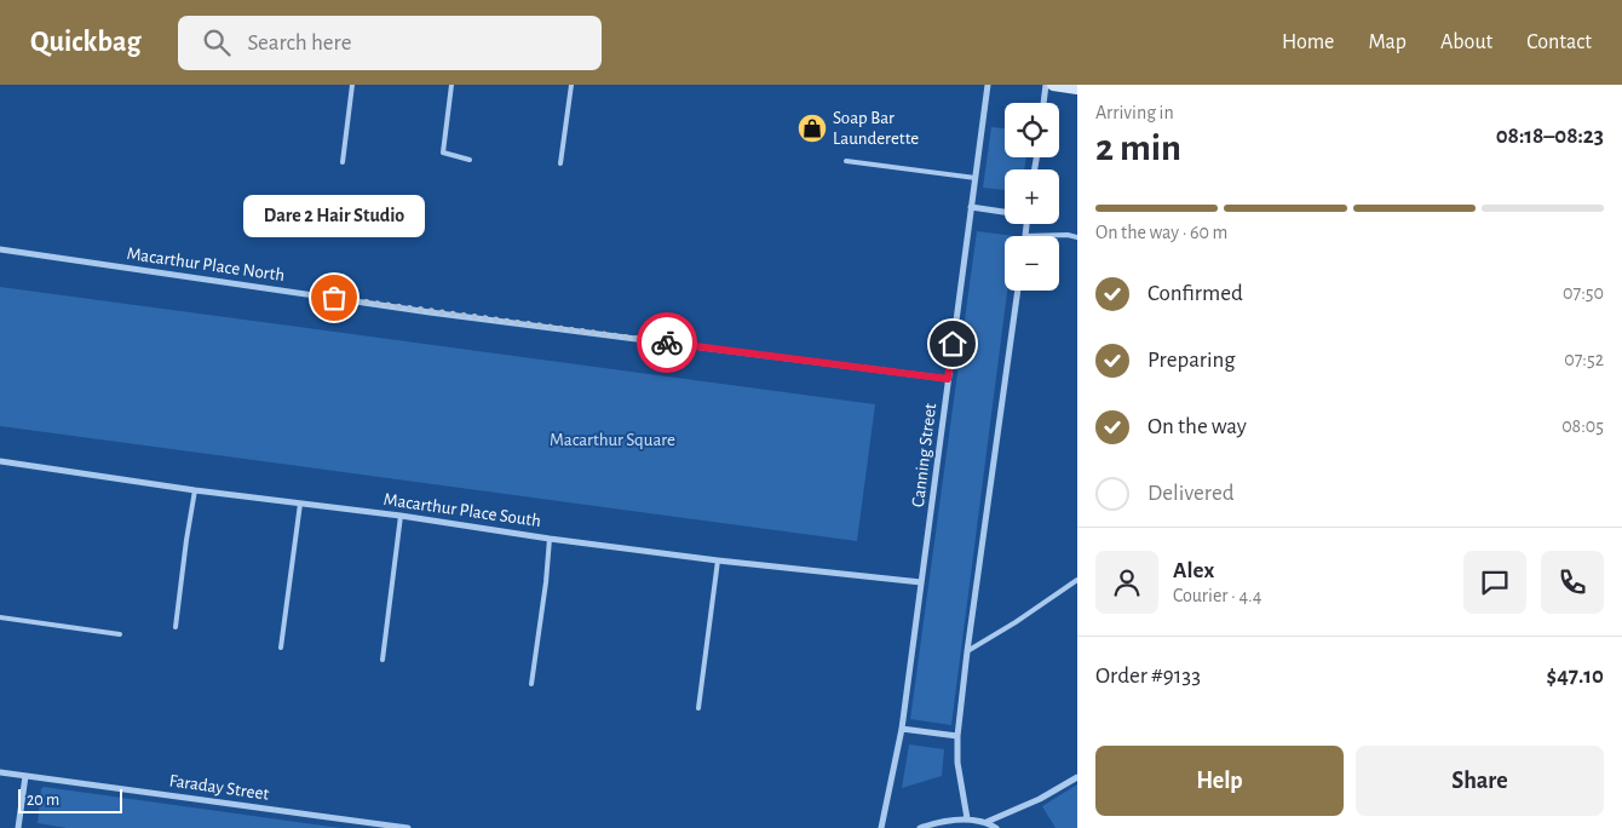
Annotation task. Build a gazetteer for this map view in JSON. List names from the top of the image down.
{
  "streets": {
    "street": [
      "Macarthur Place North",
      "Canning Street",
      "Macarthur Place South",
      "Faraday Street"
    ]
  },
  "crossings": [
    ["Macarthur Place North", "Canning Street"],
    ["Canning Street", "Macarthur Place South"]
  ],
  "parks": ["Macarthur Square"],
  "places": {
    "shop": ["Soap Bar Launderette"],
    "other": ["Dare 2 Hair Studio"]
  },
  "scale_bar": "20 m",
  "page": {
    "header": "Quickbag",
    "search": "Search here",
    "nav": [
      "Home",
      "Map",
      "About",
      "Contact"
    ],
    "heading": ["2 min", "Arriving in", "08:18–08:23"],
    "panel": [
      "Alex",
      "Courier · 4.4",
      "Order #9133",
      "$47.10"
    ],
    "map_buttons": ["+", "−"],
    "bar": "On the way · 60 m",
    "bubble": "Dare 2 Hair Studio",
    "list": [
      ["Confirmed", "07:50"],
      ["Preparing", "07:52"],
      ["On the way", "08:05"],
      "Delivered"
    ],
    "buttons": ["Help", "Share"],
    "scale": "20 m"
  }
}
